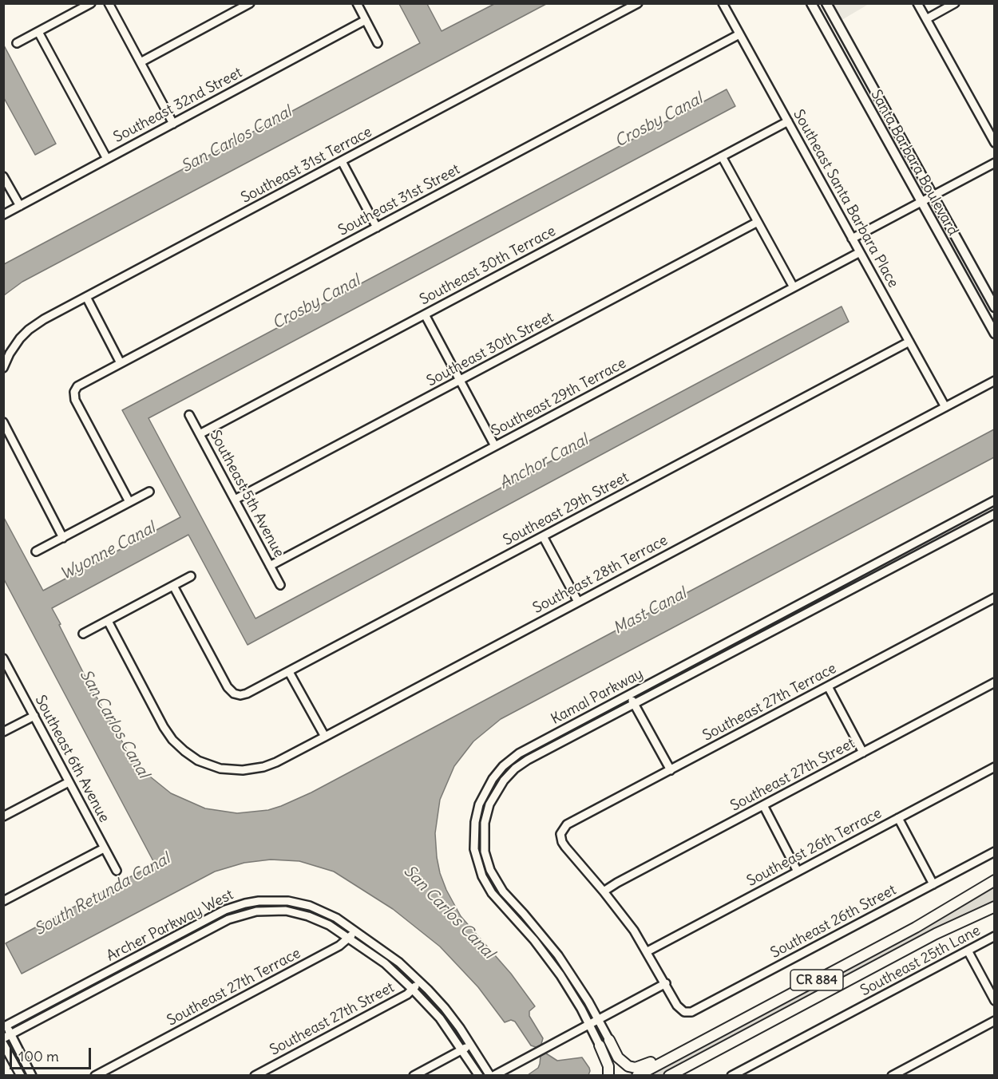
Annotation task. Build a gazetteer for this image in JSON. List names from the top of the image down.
{
  "streets": {
    "highway": ["CR 884"],
    "main road": ["Santa Barbara Boulevard"],
    "street": [
      "Southeast 32nd Street",
      "Southeast 31st Terrace",
      "Southeast Santa Barbara Place",
      "Southeast 31st Street",
      "Southeast 30th Terrace",
      "Southeast 30th Street",
      "Southeast 29th Terrace",
      "Southeast 5th Avenue",
      "Southeast 29th Street",
      "Southeast 28th Terrace",
      "Kamal Parkway",
      "Southeast 27th Terrace",
      "Southeast 6th Avenue",
      "Southeast 27th Street",
      "Southeast 26th Terrace",
      "Southeast 26th Street",
      "Archer Parkway West",
      "Southeast 25th Lane"
    ]
  },
  "crossings": [
    ["Southeast Santa Barbara Place", "Southeast 31st Street"],
    ["Southeast Santa Barbara Place", "Southeast 30th Terrace"],
    ["Southeast Santa Barbara Place", "Southeast 29th Terrace"],
    ["Southeast Santa Barbara Place", "Southeast 29th Street"],
    ["Southeast Santa Barbara Place", "Southeast 28th Terrace"],
    ["Southeast 30th Terrace", "Southeast 5th Avenue"],
    ["Southeast 30th Street", "Southeast 5th Avenue"],
    ["Southeast 29th Terrace", "Southeast 5th Avenue"],
    ["Southeast 27th Terrace", "Southeast 27th Street"],
    ["Southeast 27th Terrace", "Archer Parkway West"],
    ["Southeast 27th Street", "Archer Parkway West"]
  ],
  "water": [
    "Crosby Canal",
    "San Carlos Canal",
    "Anchor Canal",
    "Wyonne Canal",
    "Mast Canal",
    "South Retunda Canal"
  ],
  "scale_bar": "100 m"
}
